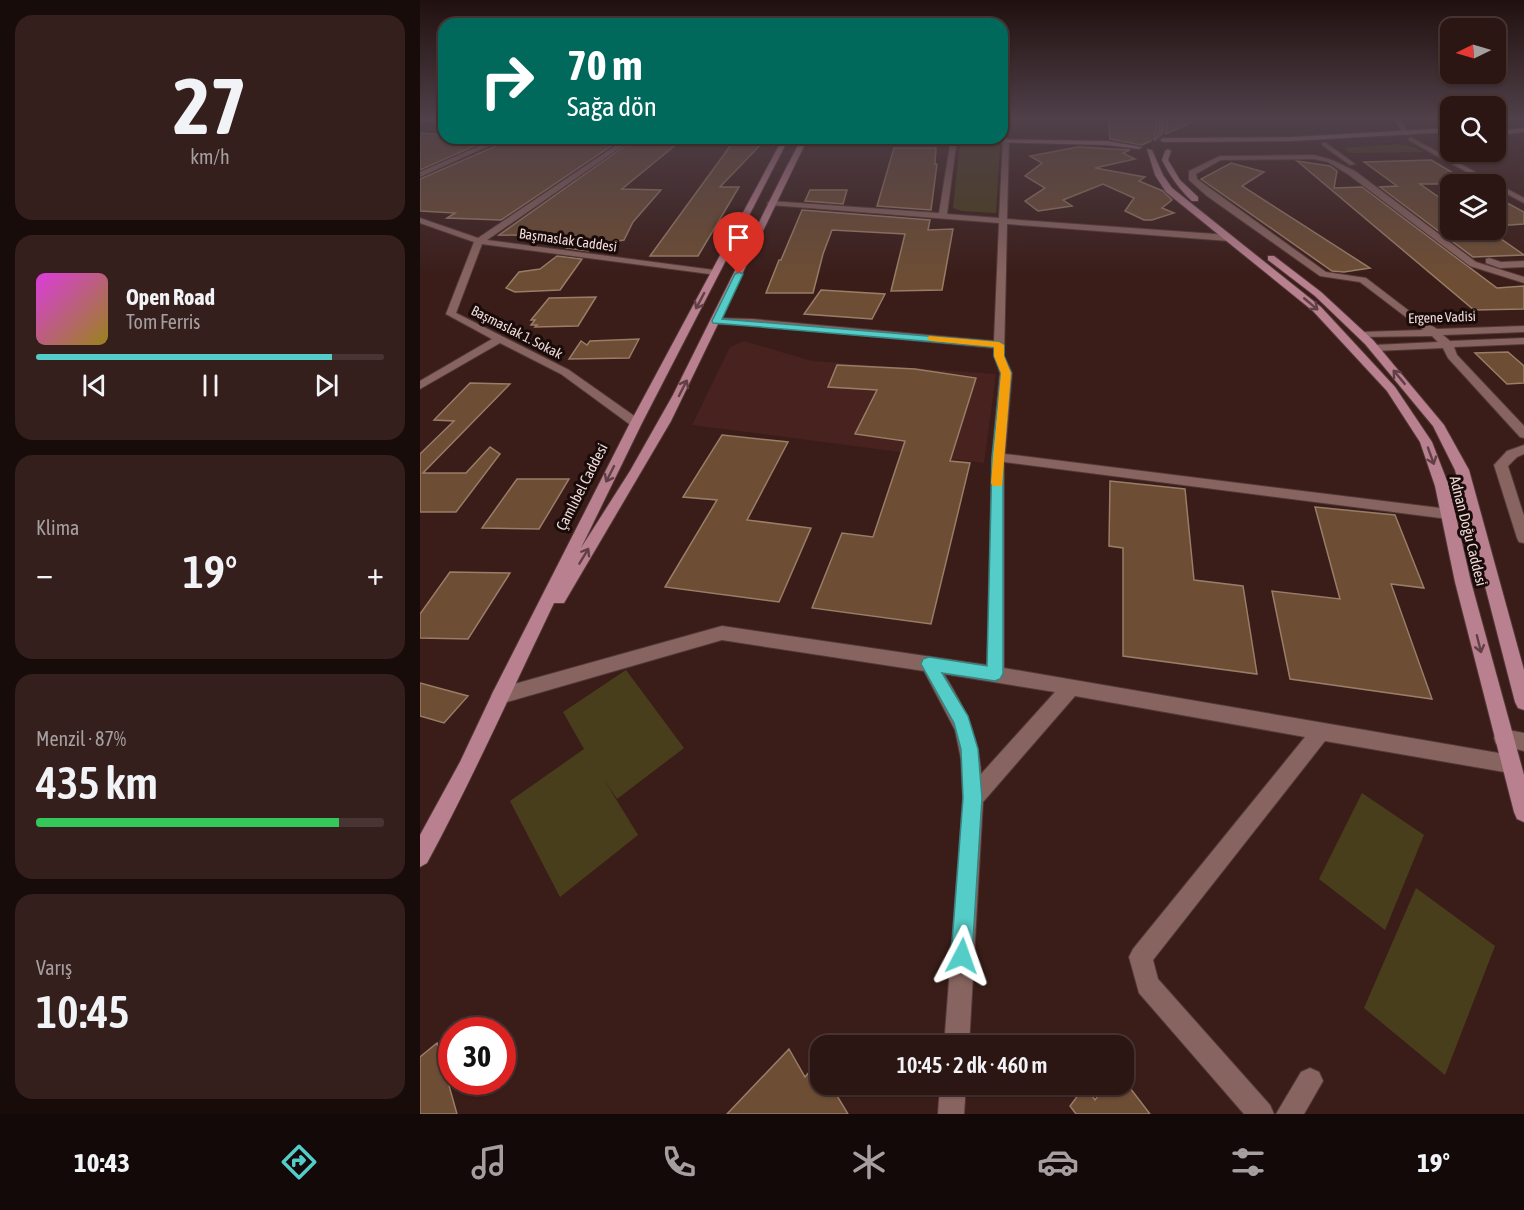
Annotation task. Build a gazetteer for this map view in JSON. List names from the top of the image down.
{
  "streets": {
    "main road": ["Çamlıbel Caddesi", "Adnan Doğu Caddesi"],
    "street": ["Başmaslak Caddesi", "Ergene Vadisi", "Başmaslak 1. Sokak"]
  },
  "crossings": [
    ["Başmaslak Caddesi", "Başmaslak 1. Sokak"],
    ["Başmaslak Caddesi", "Çamlıbel Caddesi"],
    ["Ergene Vadisi", "Adnan Doğu Caddesi"],
    ["Başmaslak 1. Sokak", "Çamlıbel Caddesi"]
  ],
  "north": "left",
  "page": {
    "tile": [
      ["27", "km/h"],
      "Klima",
      ["Menzil · 87%", "435 km"],
      ["Varış", "10:45"]
    ],
    "turn": ["70 m", "Sağa dön"],
    "song": ["Open Road", "Tom Ferris"],
    "heat": ["−", "19°", "+"],
    "limit": "30",
    "trip": "10:45 · 2 dk · 460 m",
    "tabs": ["10:43", "19°"]
  }
}
